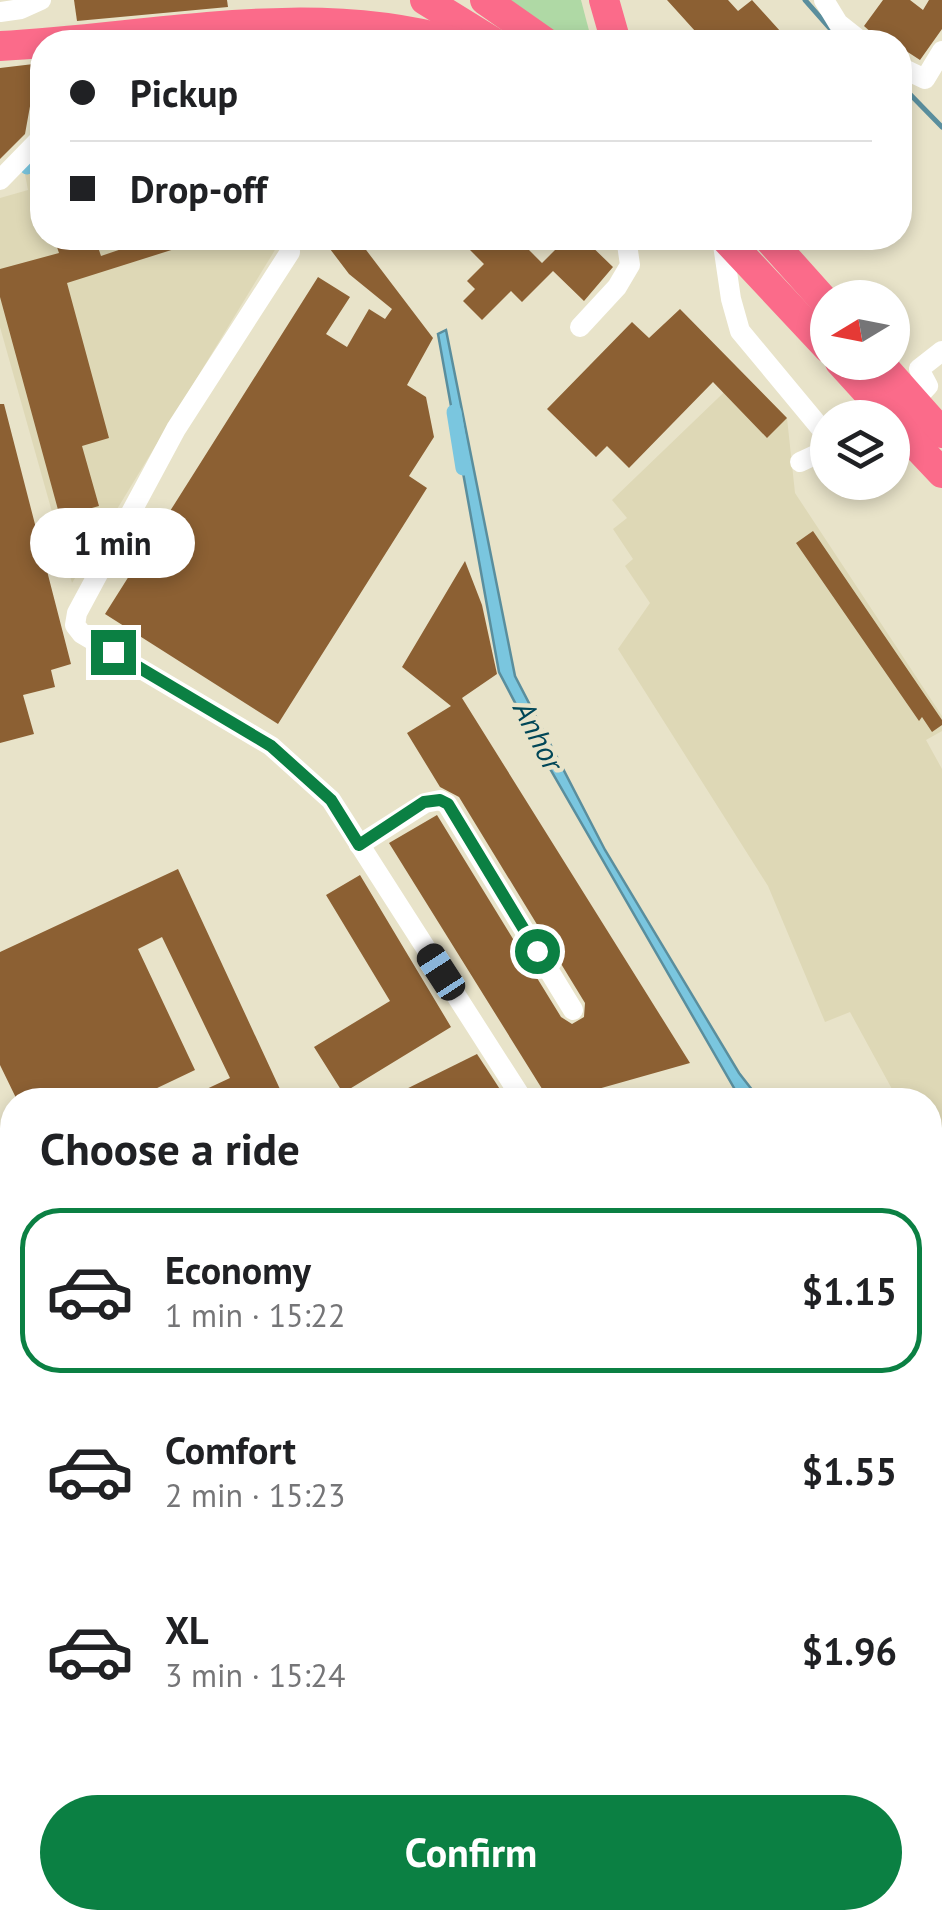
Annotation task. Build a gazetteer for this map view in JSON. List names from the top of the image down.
{
  "water": ["Anhor"],
  "north": "left",
  "page": {
    "banner": ["Pickup", "Drop-off"],
    "bubble": "1 min",
    "heading": "Choose a ride",
    "list": [
      {
        "name": "Economy",
        "note": "1 min · 15:22",
        "value": "$1.15"
      },
      {
        "name": "Comfort",
        "note": "2 min · 15:23",
        "value": "$1.55"
      },
      {
        "name": "XL",
        "note": "3 min · 15:24",
        "value": "$1.96"
      }
    ],
    "buttons": "Confirm"
  }
}
